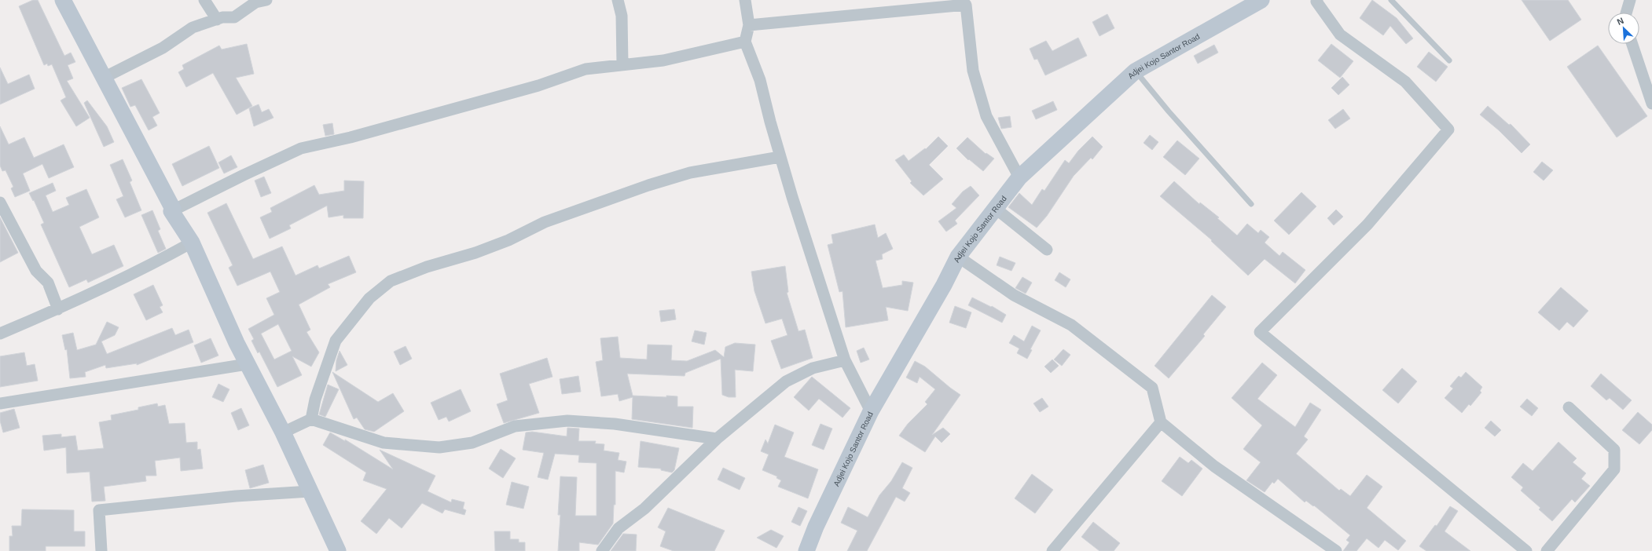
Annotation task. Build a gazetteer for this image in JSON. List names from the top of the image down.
{
  "streets": {
    "street": ["Adjei Kojo Santor Road"]
  },
  "north": "top left"
}
